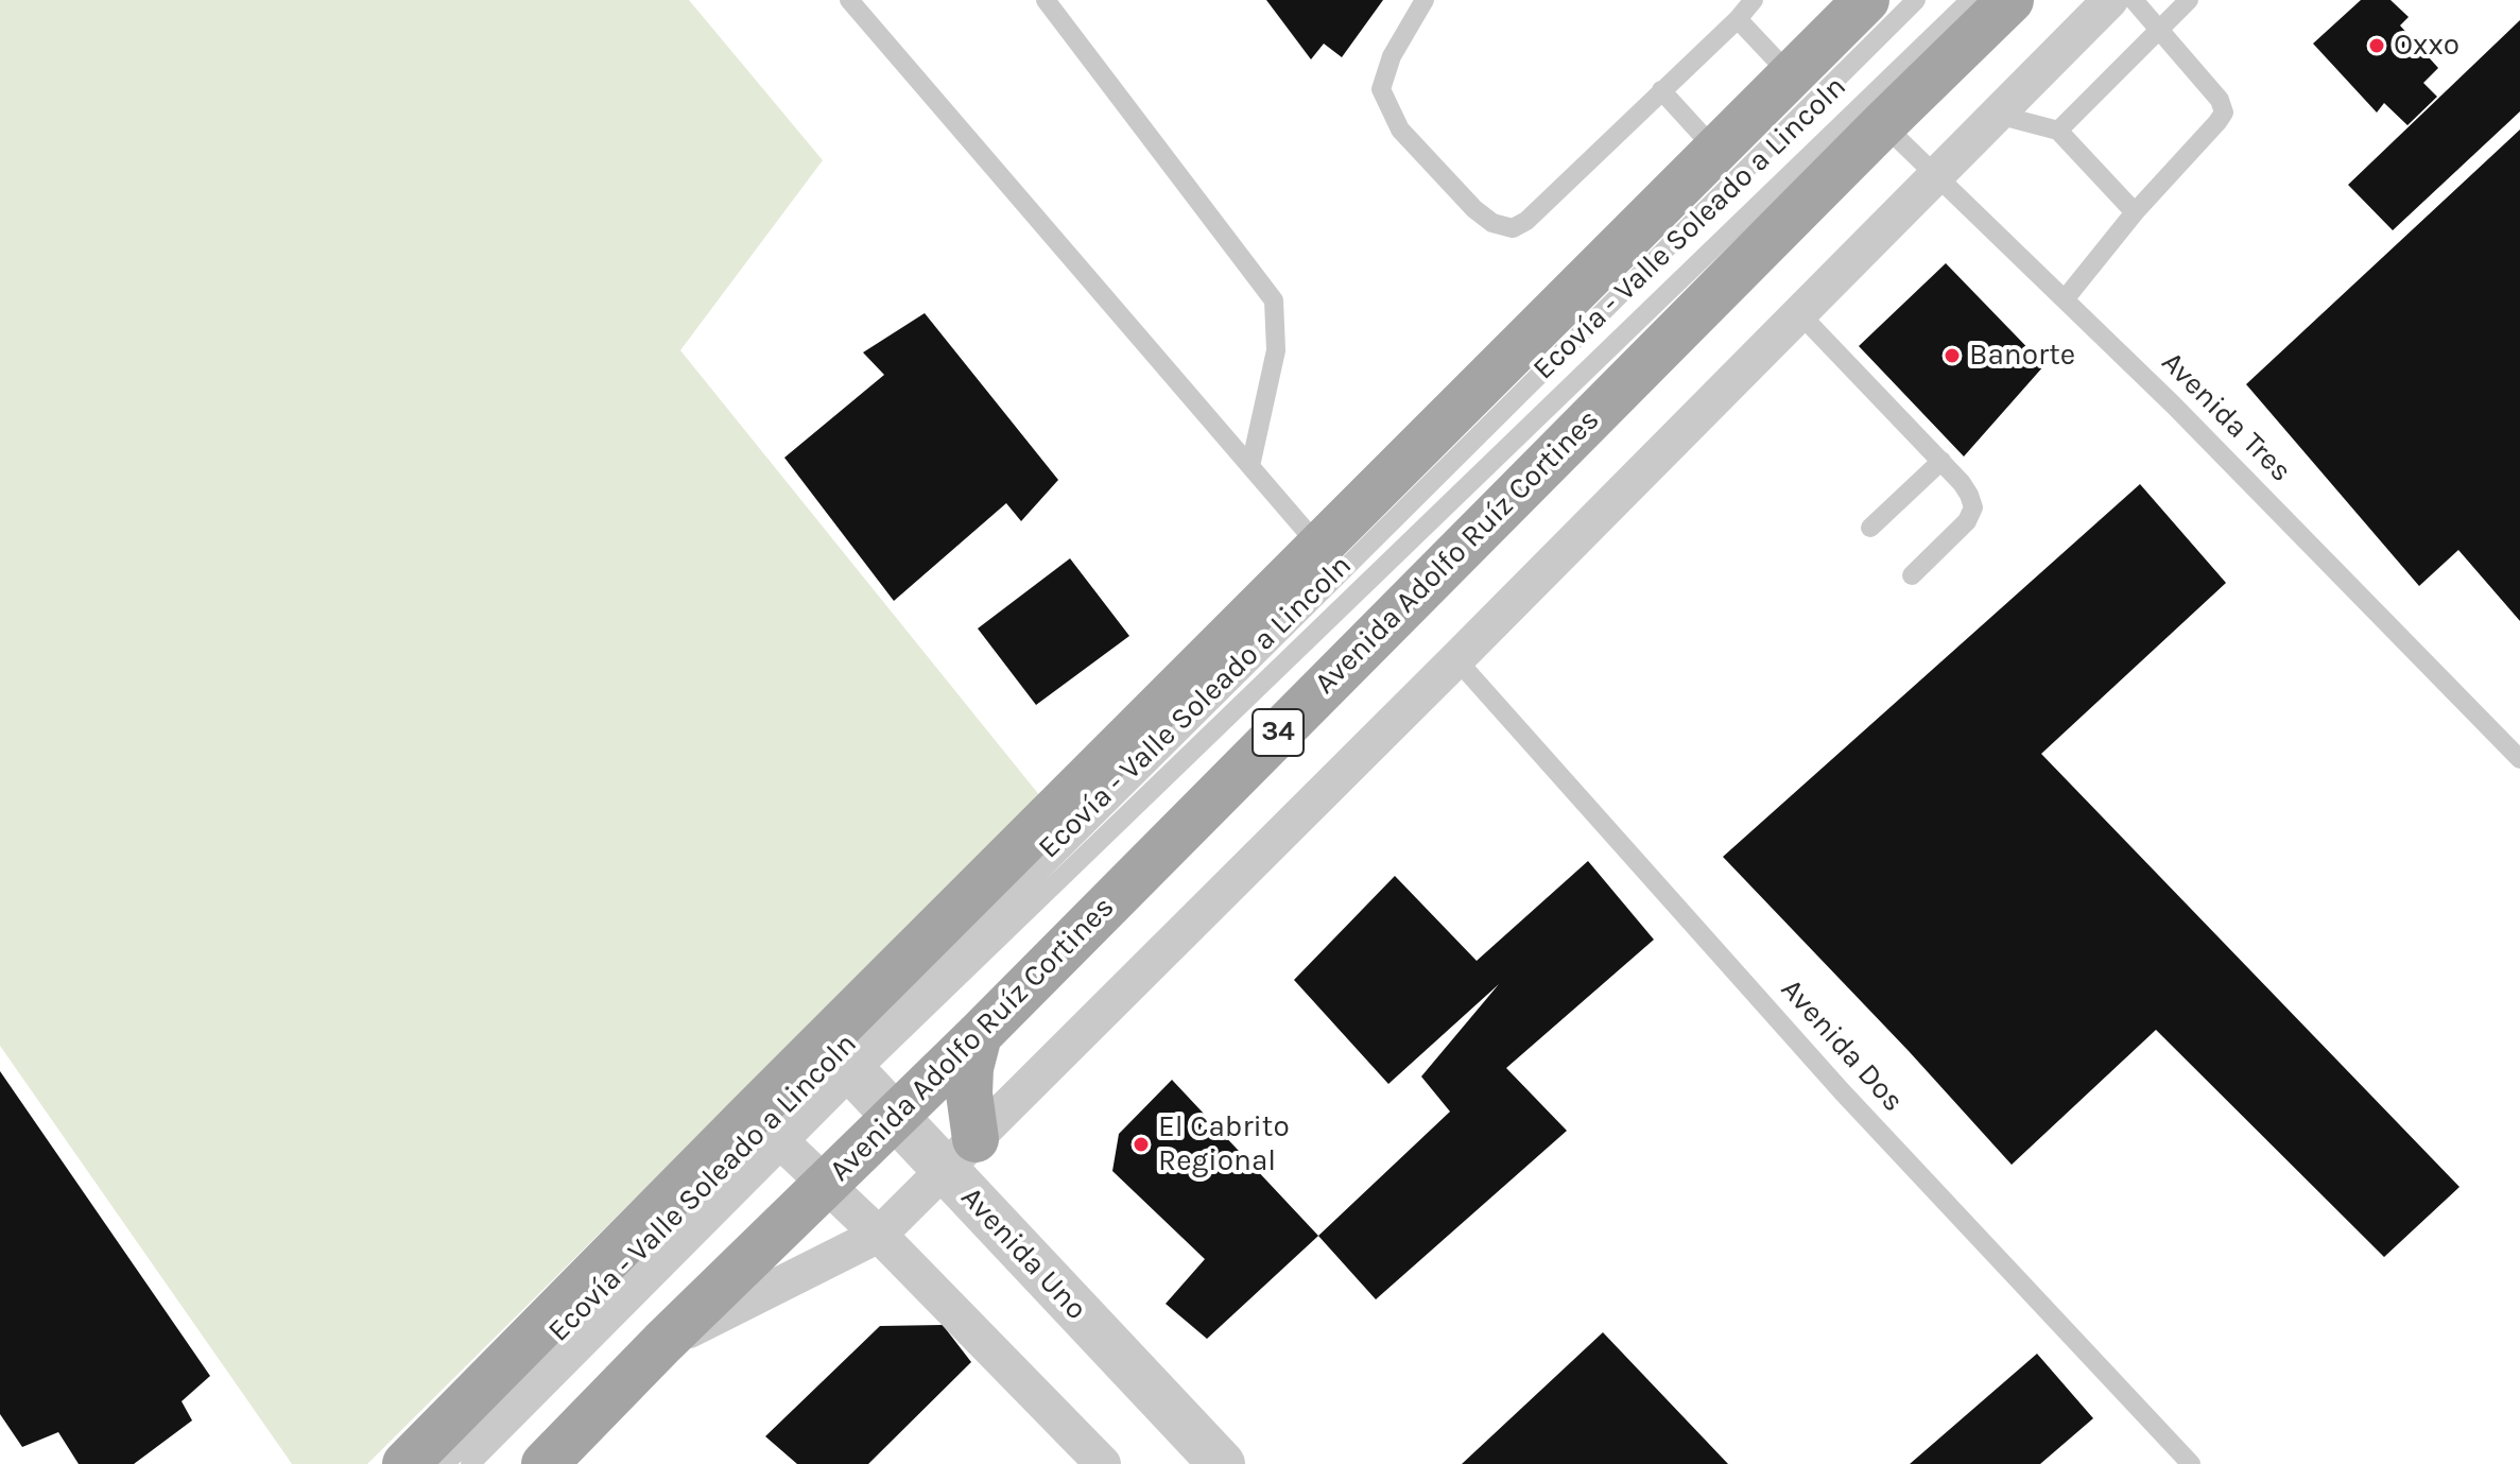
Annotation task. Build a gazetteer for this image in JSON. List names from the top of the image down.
{
  "streets": {
    "main road": ["Avenida Adolfo Ruíz Cortines", "34"],
    "street": ["Avenida Uno"],
    "lane": ["Ecovía - Valle Soleado a Lincoln", "Avenida Tres", "Avenida Dos"]
  },
  "crossings": [
    ["Ecovía - Valle Soleado a Lincoln", "Avenida Uno"],
    ["Avenida Tres", "Avenida Adolfo Ruíz Cortines"],
    ["Avenida Adolfo Ruíz Cortines", "Avenida Uno"]
  ],
  "places": ["Oxxo", "Banorte", "El Cabrito Regional"]
}
